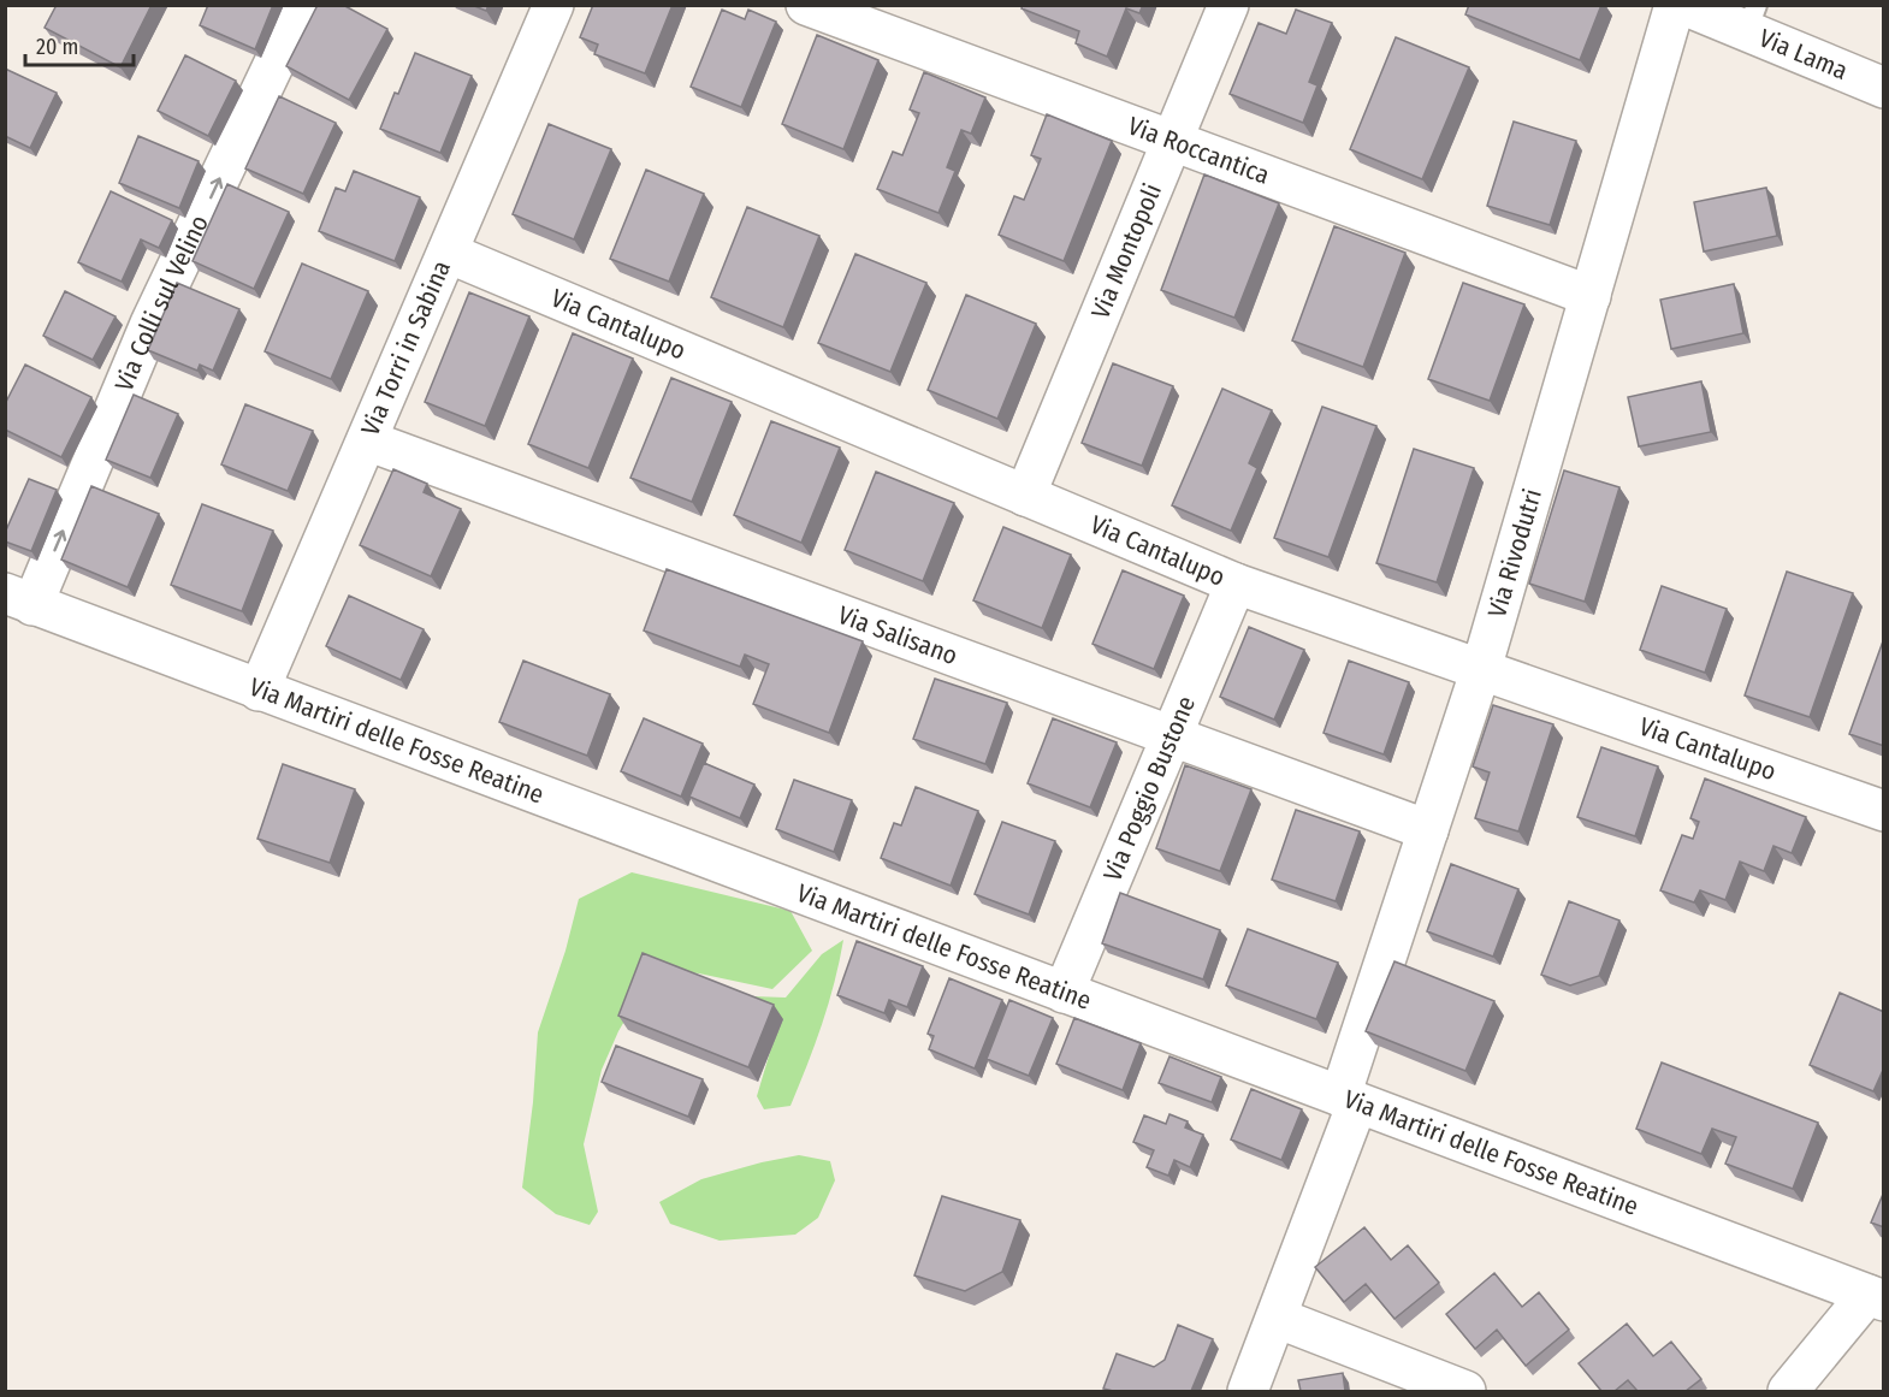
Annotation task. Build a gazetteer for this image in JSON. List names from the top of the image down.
{
  "streets": {
    "street": [
      "Via Lama",
      "Via Roccantica",
      "Via Montopoli",
      "Via Colli sul Velino",
      "Via Cantalupo",
      "Via Torri in Sabina",
      "Via Rivodutri",
      "Via Salisano",
      "Via Martiri delle Fosse Reatine",
      "Via Poggio Bustone"
    ]
  },
  "crossings": [
    ["Via Roccantica", "Via Montopoli"],
    ["Via Roccantica", "Via Rivodutri"],
    ["Via Montopoli", "Via Cantalupo"],
    ["Via Colli sul Velino", "Via Martiri delle Fosse Reatine"],
    ["Via Cantalupo", "Via Torri in Sabina"],
    ["Via Cantalupo", "Via Rivodutri"],
    ["Via Cantalupo", "Via Poggio Bustone"],
    ["Via Torri in Sabina", "Via Salisano"],
    ["Via Torri in Sabina", "Via Martiri delle Fosse Reatine"],
    ["Via Rivodutri", "Via Salisano"],
    ["Via Rivodutri", "Via Martiri delle Fosse Reatine"],
    ["Via Salisano", "Via Poggio Bustone"],
    ["Via Martiri delle Fosse Reatine", "Via Poggio Bustone"]
  ],
  "one_way": ["Via Colli sul Velino"],
  "scale_bar": "20 m"
}
